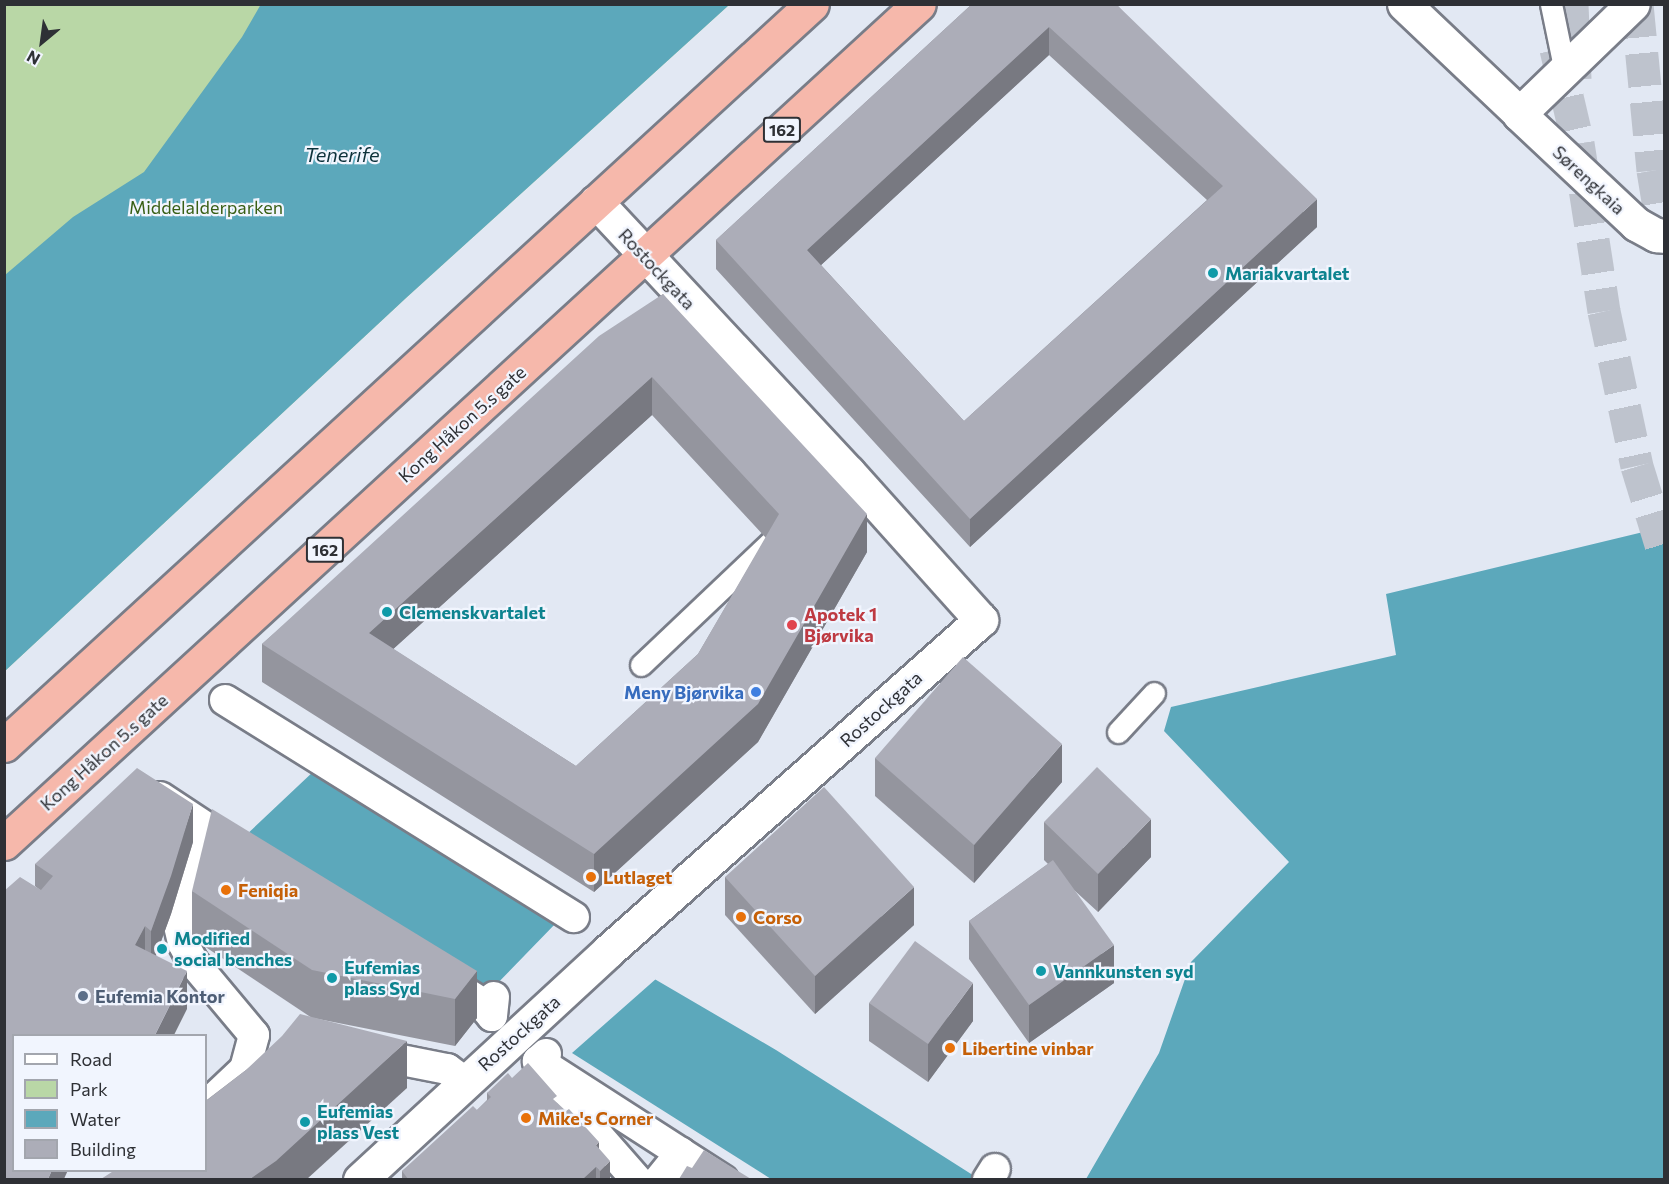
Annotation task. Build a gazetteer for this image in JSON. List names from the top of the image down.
{
  "streets": {
    "highway": ["162", "Kong Håkon 5.s gate"],
    "street": ["Sørengkaia", "Rostockgata"]
  },
  "crossings": [
    ["Rostockgata", "Kong Håkon 5.s gate"]
  ],
  "water": ["Tenerife"],
  "parks": ["Middelalderparken"],
  "places": [
    "Mariakvartalet",
    "Clemenskvartalet",
    "Apotek 1 Bjørvika",
    "Meny Bjørvika",
    "Lutlaget",
    "Feniqia",
    "Corso",
    "Modified social benches",
    "Vannkunsten syd",
    "Eufemias plass Syd",
    "Eufemia Kontor",
    "Libertine vinbar",
    "Mike's Corner",
    "Eufemias plass Vest"
  ],
  "legend": [
    "Road",
    "Park",
    "Water",
    "Building"
  ],
  "north": "bottom left"
}
